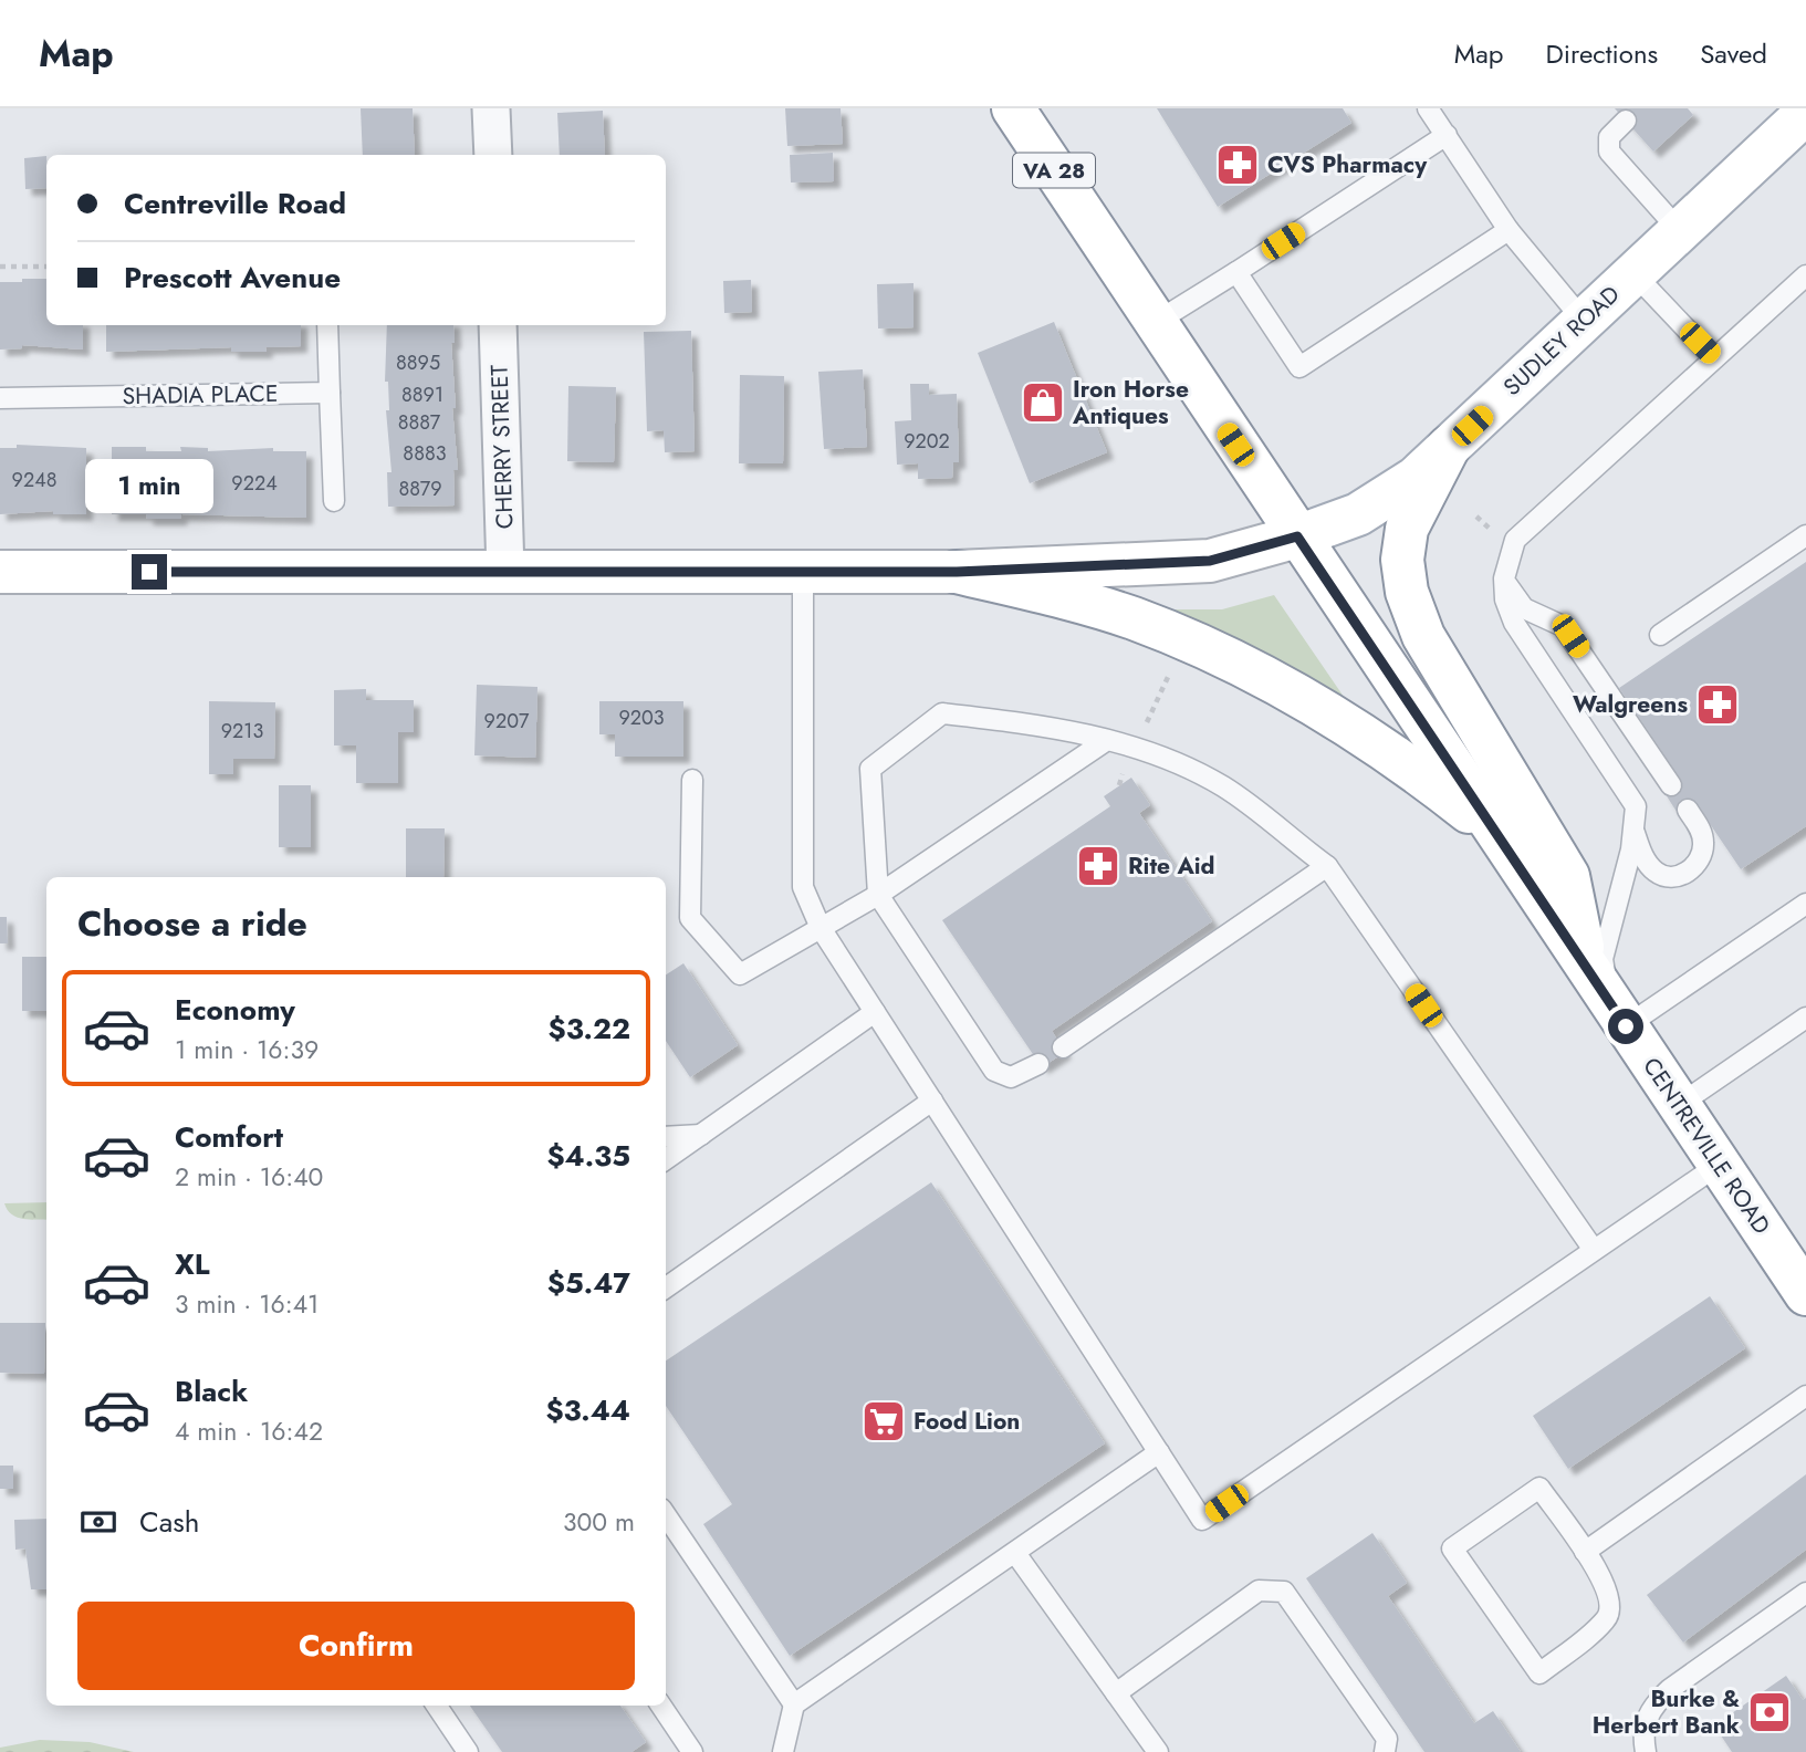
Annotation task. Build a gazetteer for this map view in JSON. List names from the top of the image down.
{
  "streets": {
    "main road": ["VA 28", "SUDLEY ROAD", "CENTREVILLE ROAD"],
    "street": ["CHERRY STREET"],
    "lane": ["SHADIA PLACE"]
  },
  "crossings": [
    ["SUDLEY ROAD", "CENTREVILLE ROAD"]
  ],
  "places": {
    "pharmacy": ["CVS Pharmacy", "Walgreens", "Rite Aid"],
    "shop": ["Iron Horse Antiques"],
    "supermarket": ["Food Lion"],
    "bank": ["Burke & Herbert Bank"]
  },
  "house_numbers": [
    "8895",
    "8891",
    "8887",
    "9202",
    "8883",
    "9248",
    "9224",
    "8879",
    "9203",
    "9207",
    "9213"
  ],
  "page": {
    "header": "Map",
    "nav": ["Map", "Directions", "Saved"],
    "banner": ["Centreville Road", "Prescott Avenue"],
    "bubble": "1 min",
    "heading": "Choose a ride",
    "list": [
      {
        "name": "Economy",
        "note": "1 min · 16:39",
        "value": "$3.22"
      },
      {
        "name": "Comfort",
        "note": "2 min · 16:40",
        "value": "$4.35"
      },
      {
        "name": "XL",
        "note": "3 min · 16:41",
        "value": "$5.47"
      },
      {
        "name": "Black",
        "note": "4 min · 16:42",
        "value": "$3.44"
      }
    ],
    "pay": ["Cash", "300 m"],
    "buttons": "Confirm"
  }
}
